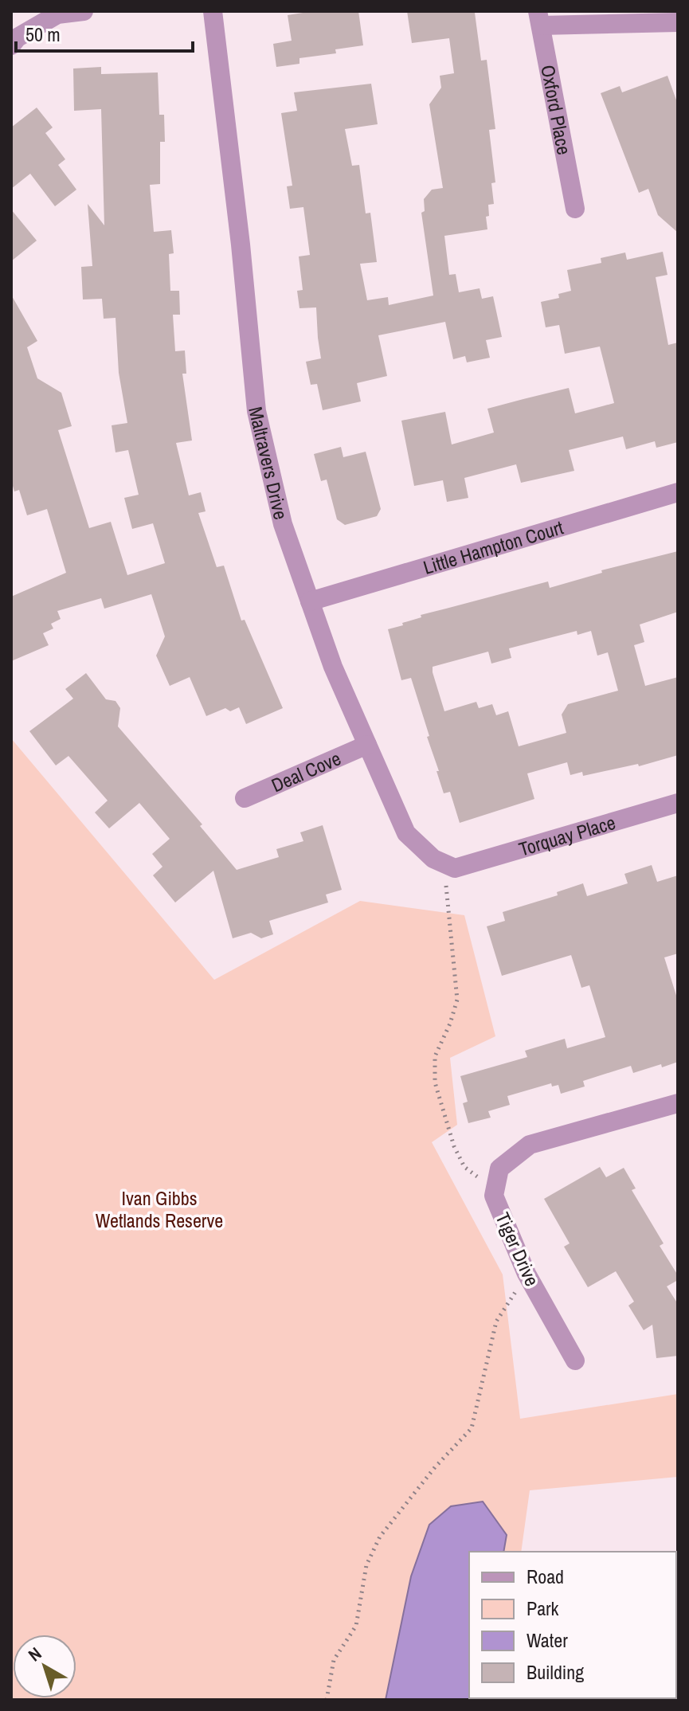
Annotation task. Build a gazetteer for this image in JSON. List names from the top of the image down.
{
  "streets": {
    "street": [
      "Oxford Place",
      "Maltravers Drive",
      "Little Hampton Court",
      "Deal Cove",
      "Torquay Place",
      "Tiger Drive"
    ]
  },
  "crossings": [
    ["Maltravers Drive", "Little Hampton Court"],
    ["Maltravers Drive", "Deal Cove"],
    ["Maltravers Drive", "Torquay Place"]
  ],
  "parks": ["Ivan Gibbs Wetlands Reserve"],
  "legend": [
    "Road",
    "Park",
    "Water",
    "Building"
  ],
  "scale_bar": "50 m",
  "north": "top left"
}
